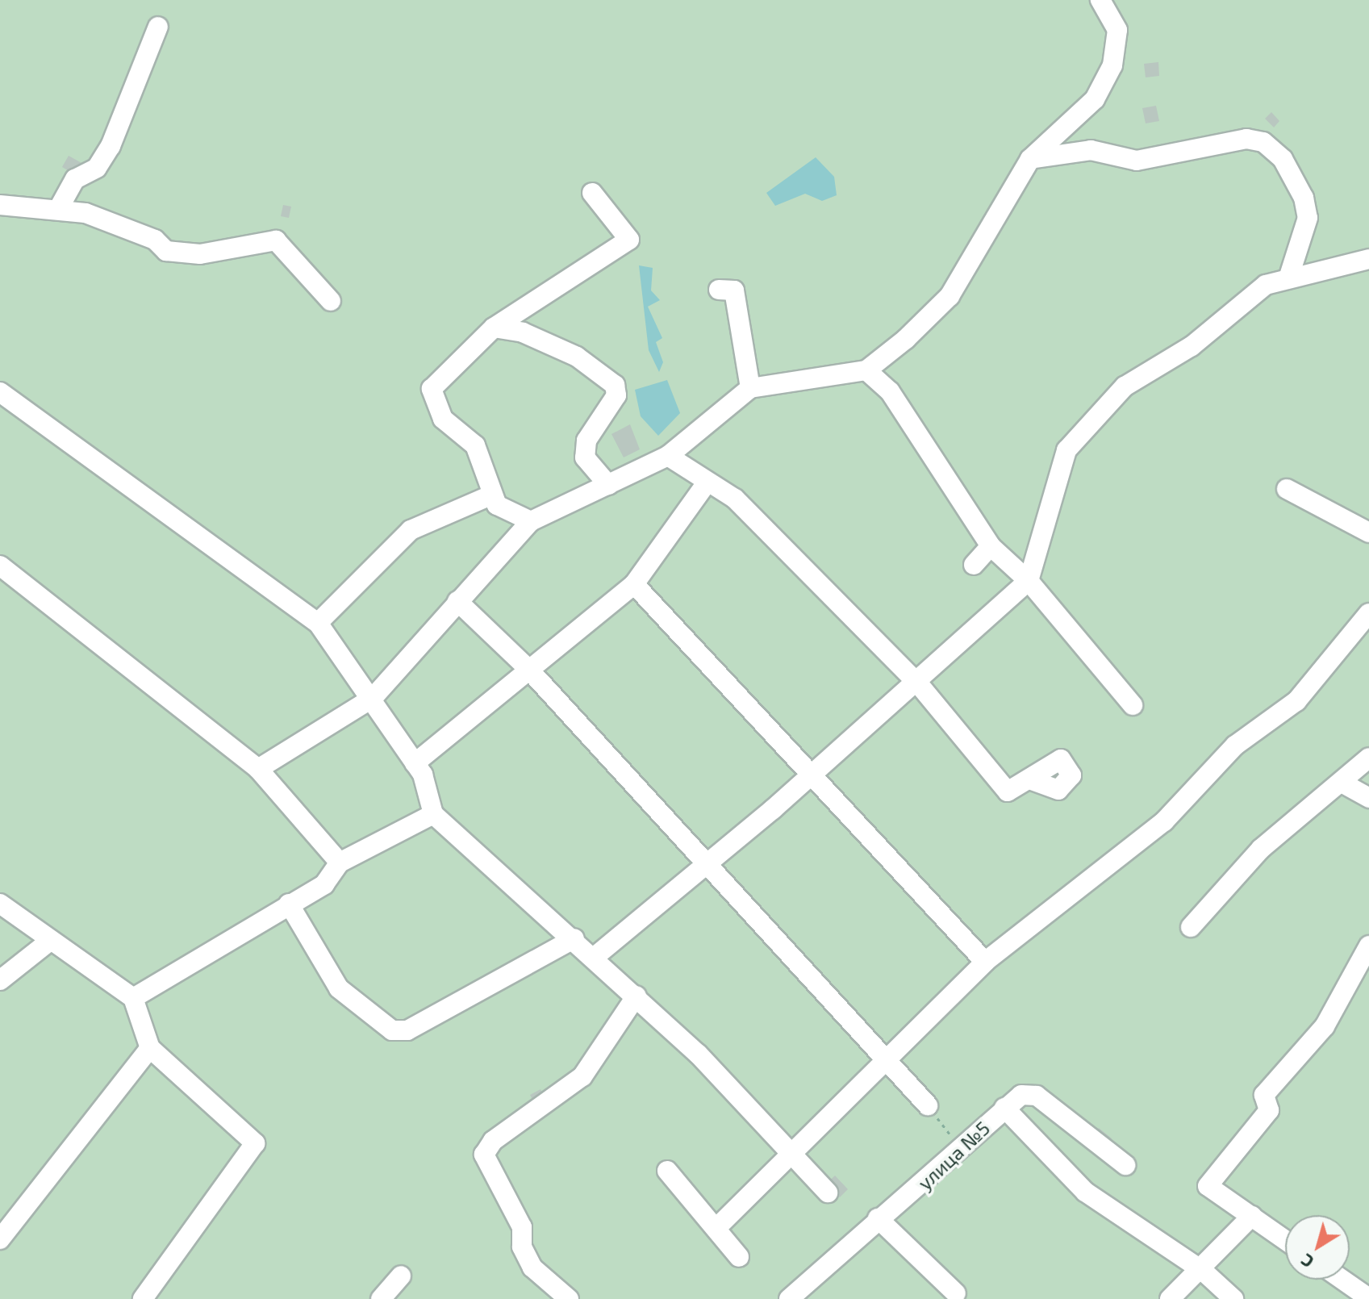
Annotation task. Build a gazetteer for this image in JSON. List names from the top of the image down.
{
  "streets": {
    "street": ["улица №5"]
  },
  "north": "bottom left"
}
